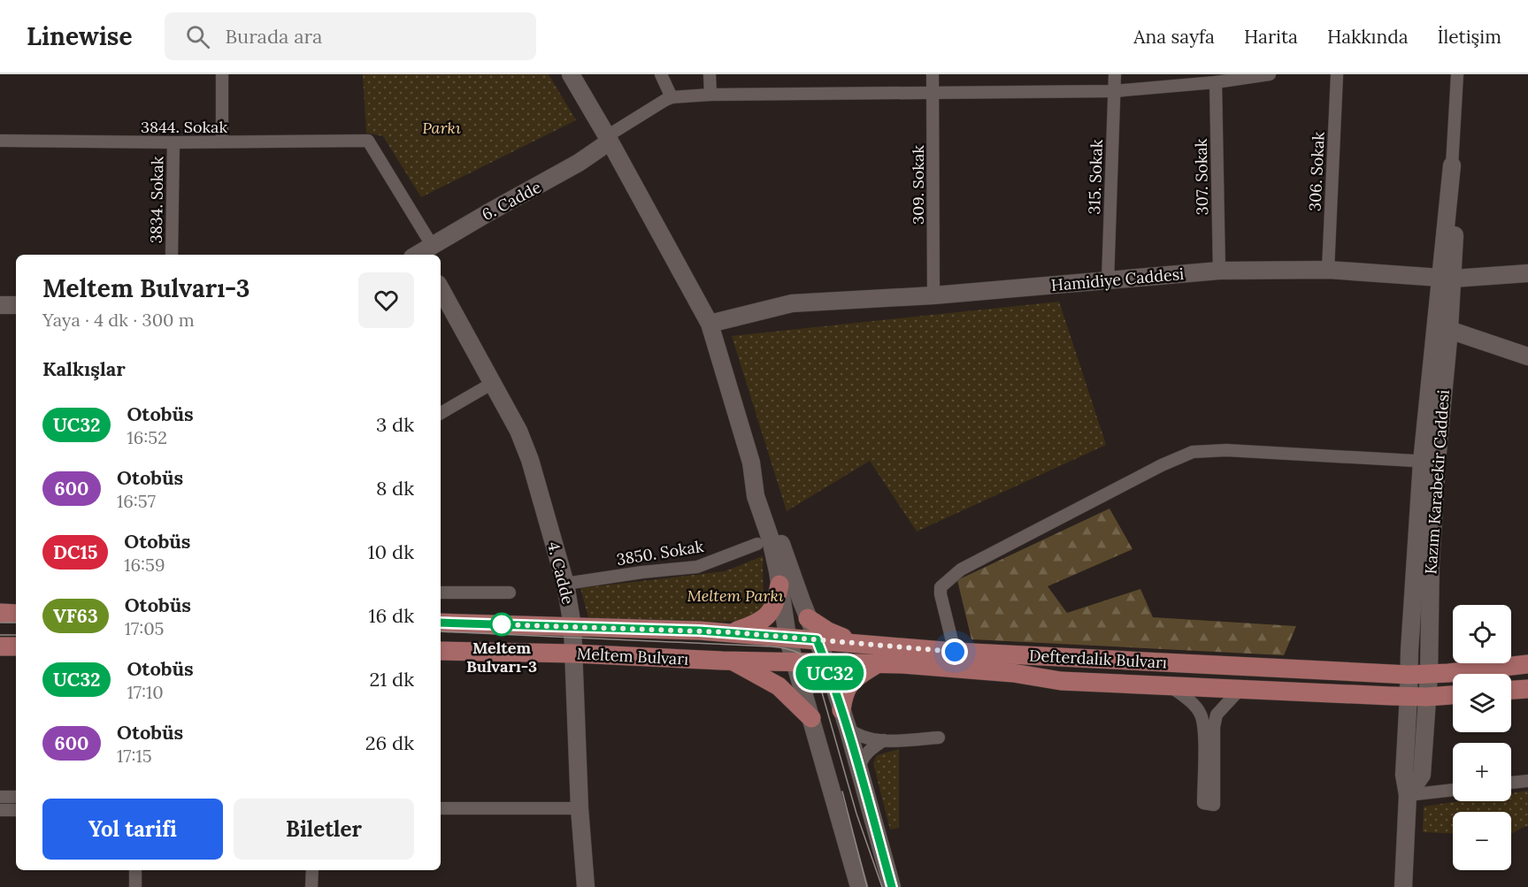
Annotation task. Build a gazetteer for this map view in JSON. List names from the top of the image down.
{
  "streets": {
    "main road": ["Meltem Bulvarı", "Defterdalık Bulvarı"],
    "street": [
      "3844. Sokak",
      "306. Sokak",
      "315. Sokak",
      "307. Sokak",
      "309. Sokak",
      "3834. Sokak",
      "6. Cadde",
      "Hamidiye Caddesi",
      "Kazım Karabekir Caddesi",
      "3850. Sokak",
      "4. Cadde"
    ]
  },
  "crossings": [
    ["3844. Sokak", "3834. Sokak"],
    ["3844. Sokak", "6. Cadde"],
    ["306. Sokak", "Hamidiye Caddesi"],
    ["315. Sokak", "Hamidiye Caddesi"],
    ["307. Sokak", "Hamidiye Caddesi"],
    ["309. Sokak", "Hamidiye Caddesi"],
    ["Hamidiye Caddesi", "Kazım Karabekir Caddesi"],
    ["Kazım Karabekir Caddesi", "Defterdalık Bulvarı"],
    ["3850. Sokak", "4. Cadde"],
    ["4. Cadde", "Meltem Bulvarı"],
    ["Meltem Bulvarı", "Defterdalık Bulvarı"]
  ],
  "parks": ["Parkı", "Meltem Parkı"],
  "places": ["Meltem Bulvarı-3"],
  "lines": ["bus line UC32"],
  "page": {
    "header": "Linewise",
    "search": "Burada ara",
    "nav": [
      "Ana sayfa",
      "Harita",
      "Hakkında",
      "İletişim"
    ],
    "on_map": "UC32",
    "heading": [
      ["Meltem Bulvarı-3", "Yaya · 4 dk · 300 m"],
      "Kalkışlar"
    ],
    "list": [
      {
        "mark": "UC32",
        "name": "Otobüs",
        "note": "16:52",
        "value": "3 dk"
      },
      {
        "mark": "600",
        "name": "Otobüs",
        "note": "16:57",
        "value": "8 dk"
      },
      {
        "mark": "DC15",
        "name": "Otobüs",
        "note": "16:59",
        "value": "10 dk"
      },
      {
        "mark": "VF63",
        "name": "Otobüs",
        "note": "17:05",
        "value": "16 dk"
      },
      {
        "mark": "UC32",
        "name": "Otobüs",
        "note": "17:10",
        "value": "21 dk"
      },
      {
        "mark": "600",
        "name": "Otobüs",
        "note": "17:15",
        "value": "26 dk"
      }
    ],
    "map_buttons": ["+", "−"],
    "buttons": ["Yol tarifi", "Biletler"]
  }
}
